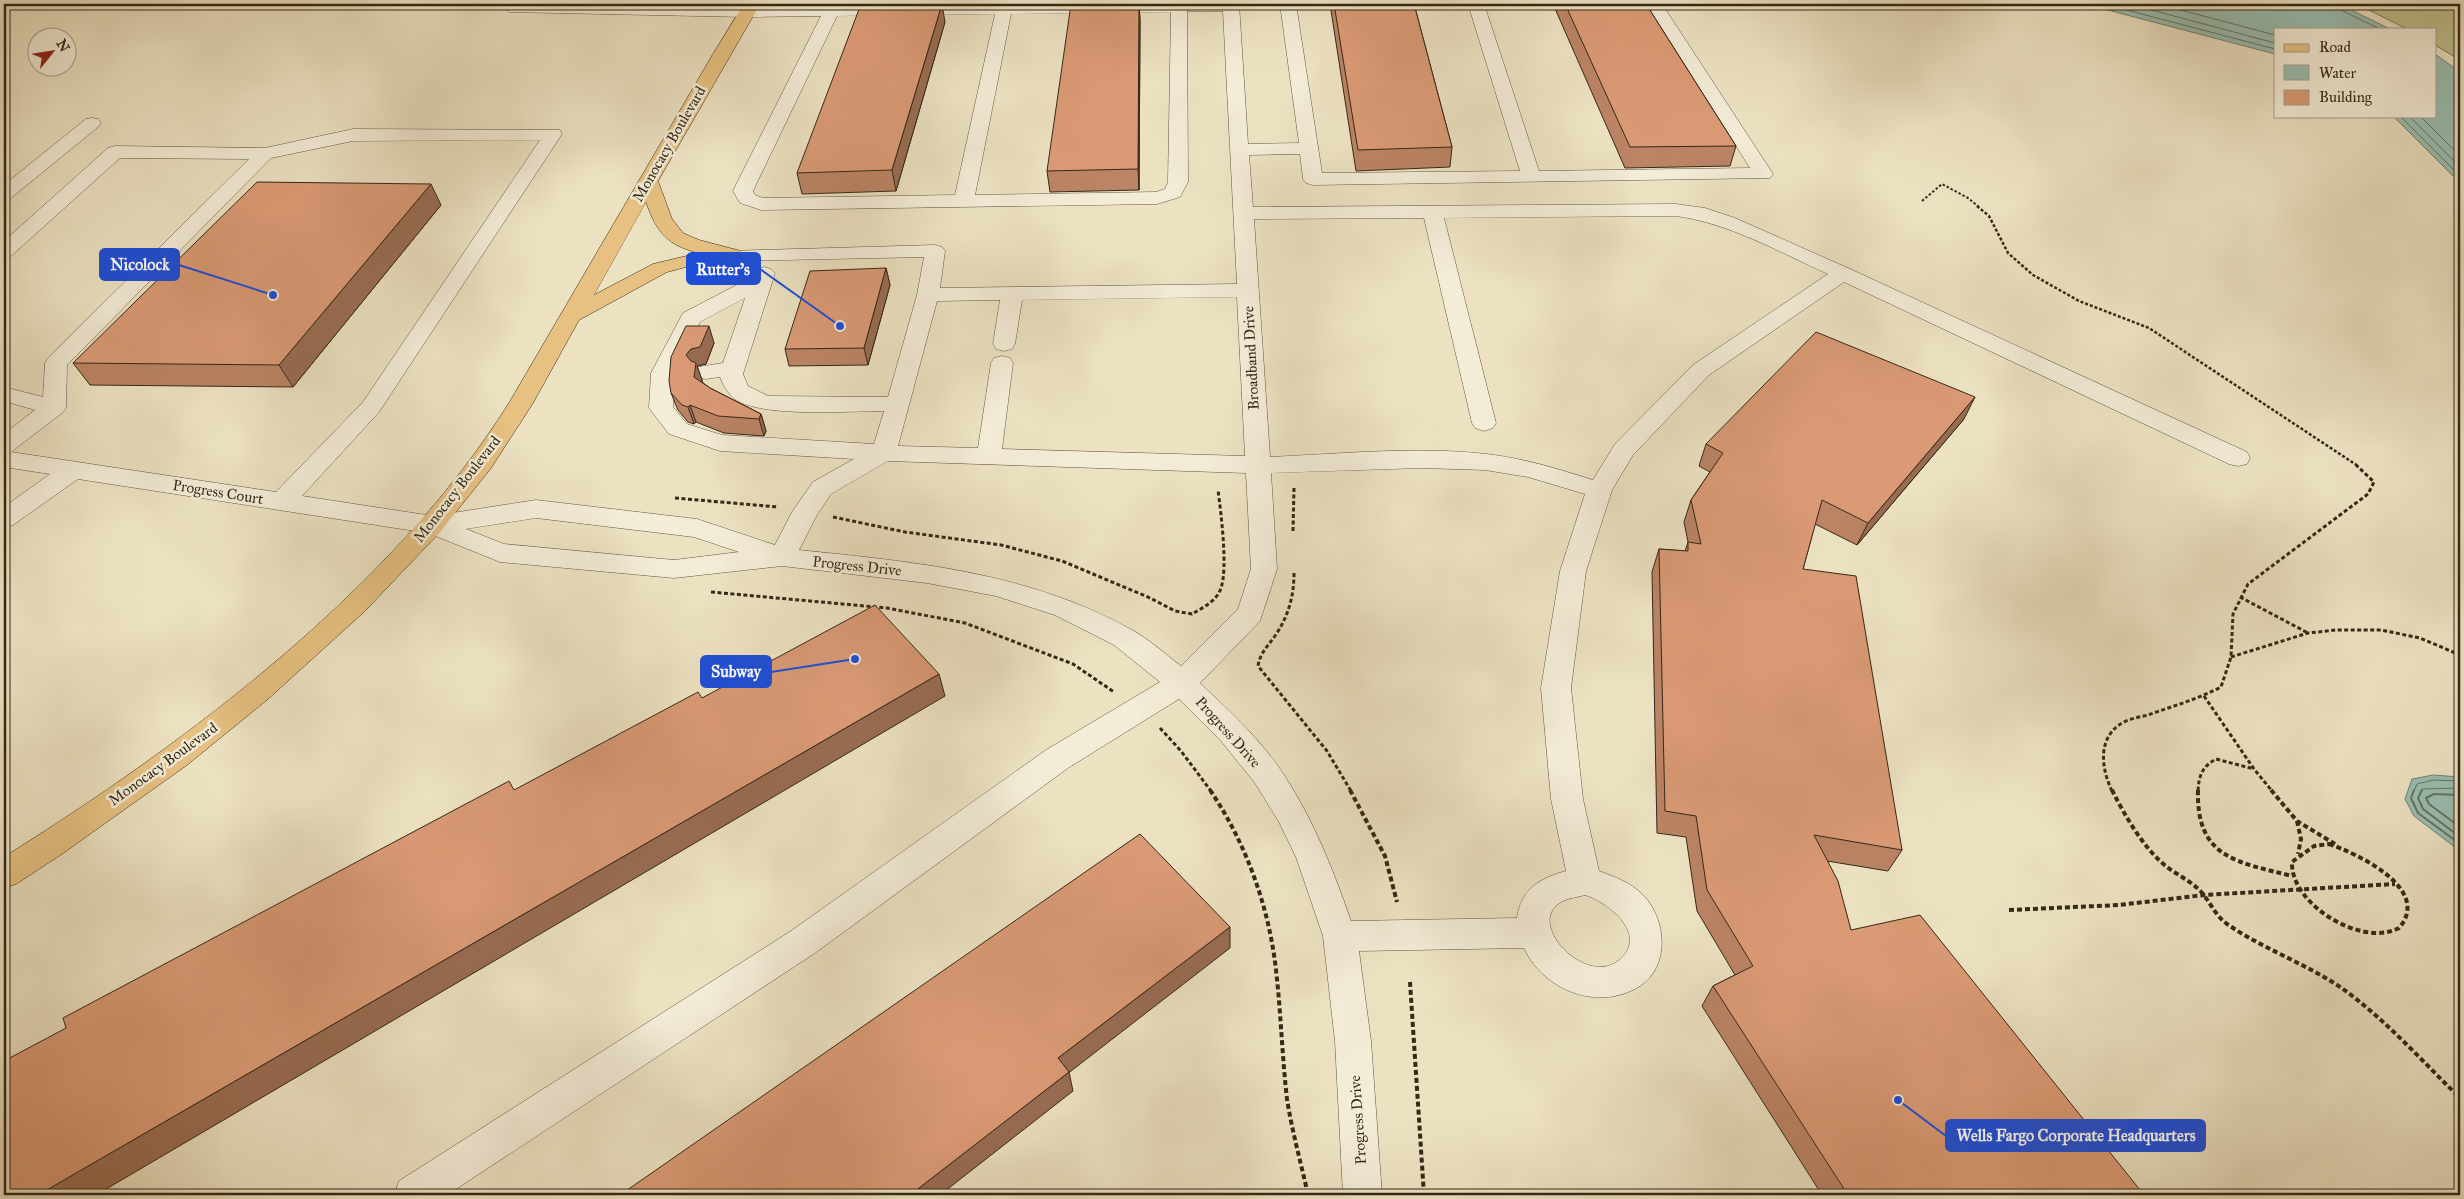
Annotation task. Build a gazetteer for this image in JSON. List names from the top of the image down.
{
  "streets": {
    "main road": ["Monocacy Boulevard"],
    "street": ["Broadband Drive", "Progress Court", "Progress Drive"]
  },
  "crossings": [
    ["Monocacy Boulevard", "Progress Court"],
    ["Monocacy Boulevard", "Progress Drive"],
    ["Broadband Drive", "Progress Drive"],
    ["Progress Court", "Progress Drive"]
  ],
  "places": [
    "Nicolock",
    "Rutter's",
    "Subway",
    "Wells Fargo Corporate Headquarters"
  ],
  "legend": ["Road", "Water", "Building"],
  "north": "top right"
}
